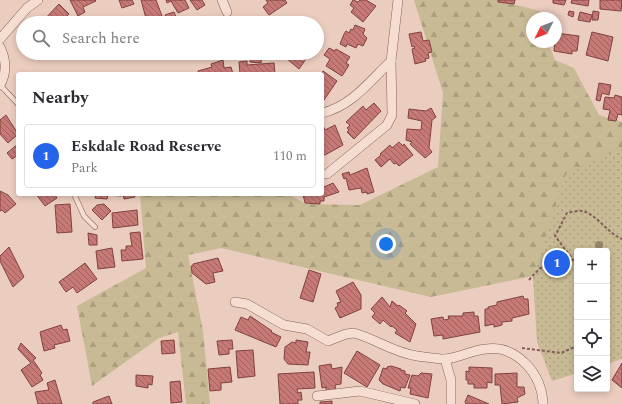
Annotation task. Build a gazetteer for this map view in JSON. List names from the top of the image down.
{
  "north": "bottom left",
  "page": {
    "search": "Search here",
    "heading": "Nearby",
    "list": [
      {
        "mark": "1",
        "name": "Eskdale Road Reserve",
        "note": "Park",
        "value": "110 m"
      }
    ],
    "map_buttons": ["+", "−"],
    "pins": "1"
  }
}
